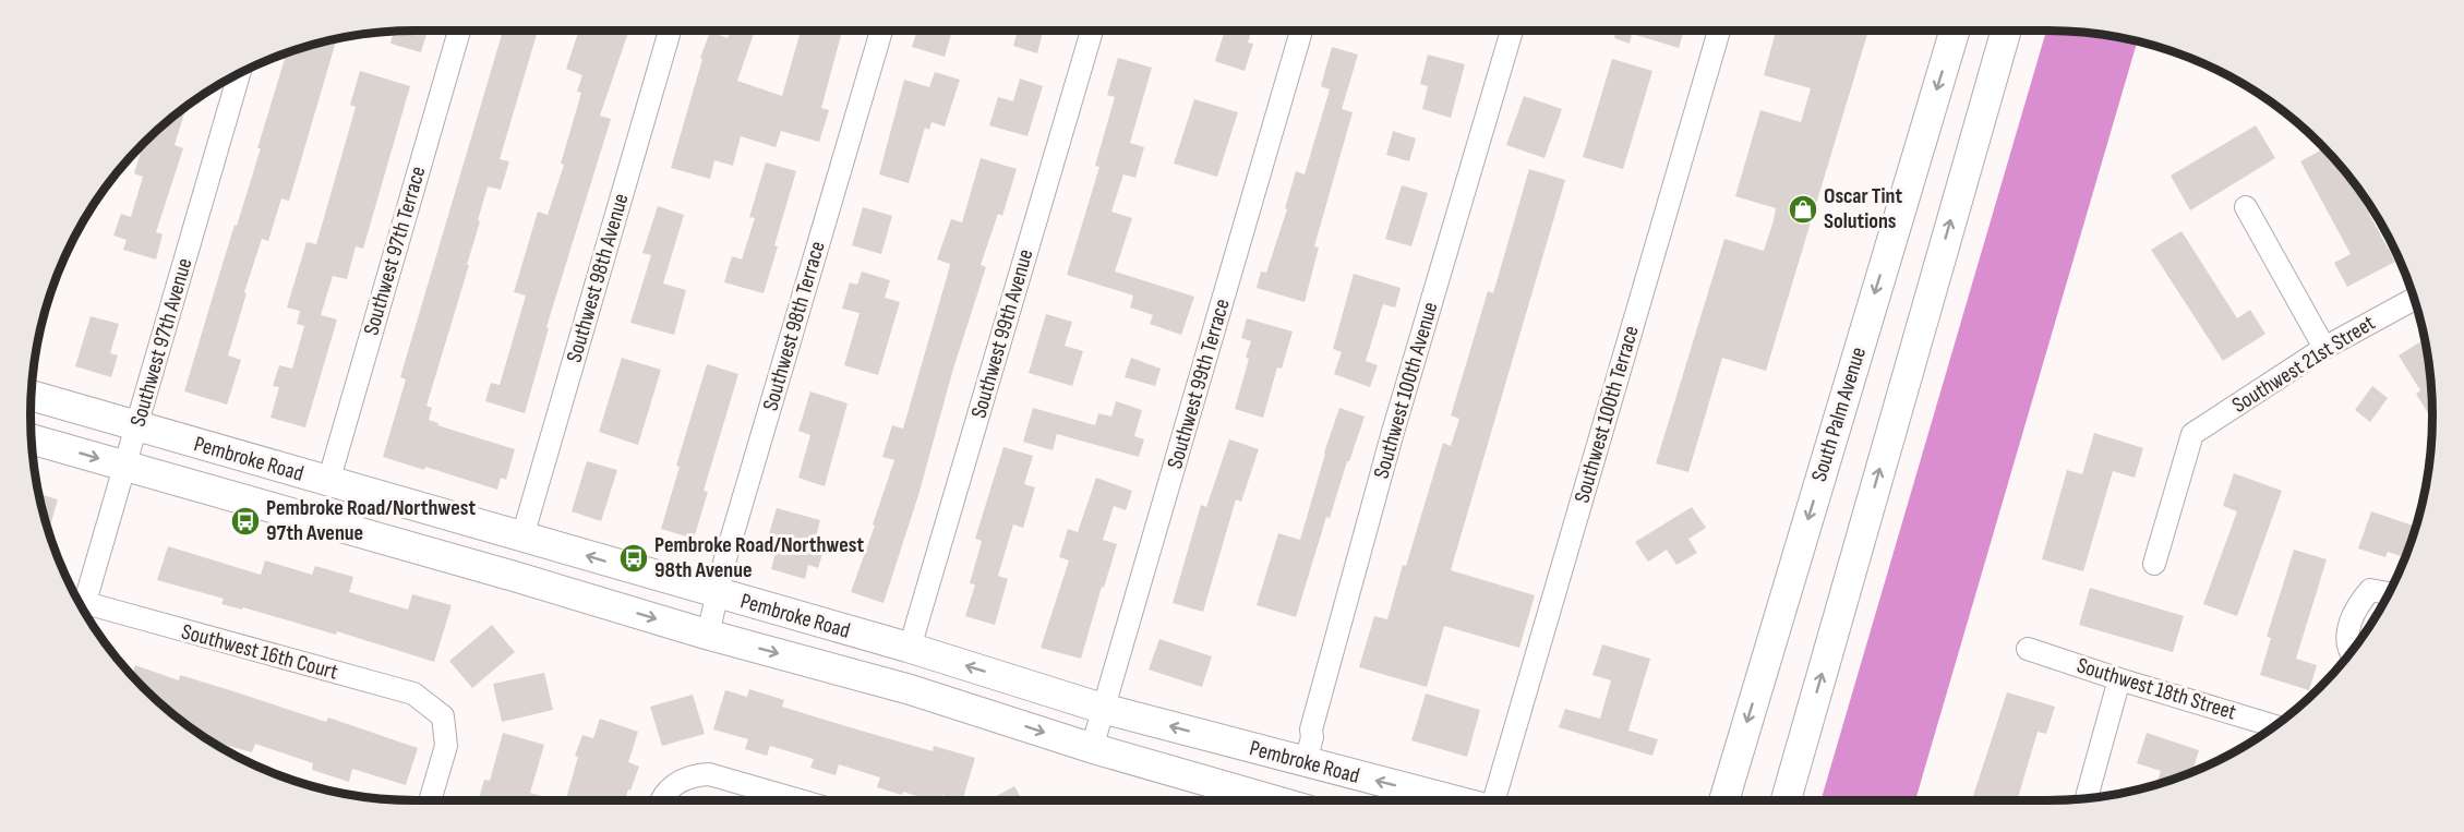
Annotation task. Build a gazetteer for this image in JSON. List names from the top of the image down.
{
  "streets": {
    "main road": ["South Palm Avenue", "Pembroke Road"],
    "street": [
      "Southwest 97th Terrace",
      "Southwest 98th Avenue",
      "Southwest 98th Terrace",
      "Southwest 99th Avenue",
      "Southwest 97th Avenue",
      "Southwest 21st Street",
      "Southwest 99th Terrace",
      "Southwest 100th Avenue",
      "Southwest 100th Terrace",
      "Southwest 16th Court",
      "Southwest 18th Street"
    ]
  },
  "crossings": [
    ["Southwest 97th Terrace", "Pembroke Road"],
    ["Southwest 98th Avenue", "Pembroke Road"],
    ["Southwest 98th Terrace", "Pembroke Road"],
    ["Southwest 99th Avenue", "Pembroke Road"],
    ["Southwest 97th Avenue", "Pembroke Road"],
    ["Southwest 99th Terrace", "Pembroke Road"],
    ["Southwest 100th Avenue", "Pembroke Road"]
  ],
  "places": {
    "shop": ["Oscar Tint Solutions"],
    "bus stop": ["Pembroke Road/Northwest 97th Avenue", "Pembroke Road/Northwest 98th Avenue"]
  }
}
